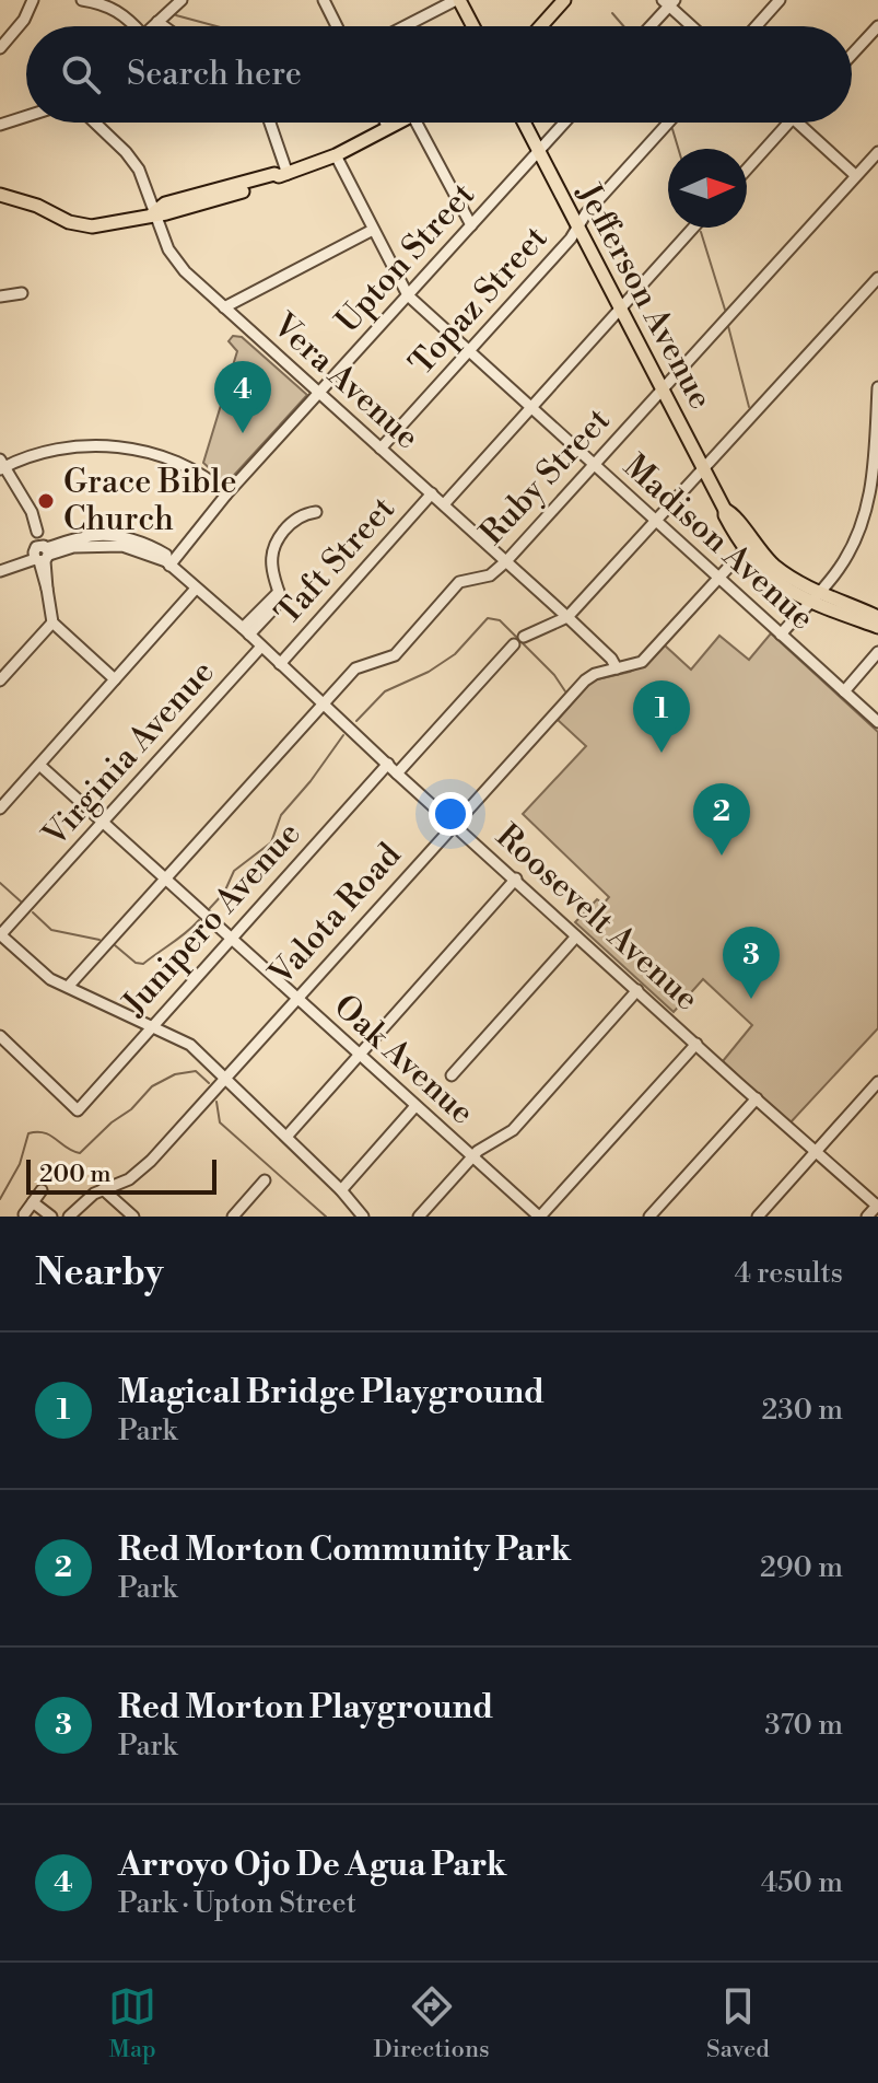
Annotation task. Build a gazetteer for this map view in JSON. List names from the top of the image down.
{
  "streets": {
    "main road": ["Jefferson Avenue"],
    "street": [
      "Upton Street",
      "Topaz Street",
      "Vera Avenue",
      "Ruby Street",
      "Madison Avenue",
      "Taft Street",
      "Virginia Avenue",
      "Valota Road",
      "Roosevelt Avenue",
      "Junipero Avenue",
      "Oak Avenue"
    ]
  },
  "crossings": [
    ["Upton Street", "Jefferson Avenue"],
    ["Upton Street", "Vera Avenue"],
    ["Upton Street", "Madison Avenue"],
    ["Upton Street", "Roosevelt Avenue"],
    ["Jefferson Avenue", "Topaz Street"],
    ["Jefferson Avenue", "Ruby Street"],
    ["Jefferson Avenue", "Valota Road"],
    ["Topaz Street", "Vera Avenue"],
    ["Topaz Street", "Madison Avenue"],
    ["Vera Avenue", "Ruby Street"],
    ["Vera Avenue", "Taft Street"],
    ["Vera Avenue", "Valota Road"],
    ["Ruby Street", "Madison Avenue"],
    ["Ruby Street", "Roosevelt Avenue"],
    ["Ruby Street", "Oak Avenue"],
    ["Madison Avenue", "Valota Road"],
    ["Taft Street", "Roosevelt Avenue"],
    ["Virginia Avenue", "Roosevelt Avenue"],
    ["Virginia Avenue", "Oak Avenue"],
    ["Valota Road", "Roosevelt Avenue"],
    ["Valota Road", "Oak Avenue"],
    ["Roosevelt Avenue", "Junipero Avenue"],
    ["Junipero Avenue", "Oak Avenue"]
  ],
  "places": ["Grace Bible Church"],
  "scale_bar": "200 m",
  "north": "right",
  "page": {
    "search": "Search here",
    "pins": [
      "4",
      "1",
      "2",
      "3"
    ],
    "scale": "200 m",
    "heading": ["Nearby", "4 results"],
    "list": [
      {
        "mark": "1",
        "name": "Magical Bridge Playground",
        "note": "Park",
        "value": "230 m"
      },
      {
        "mark": "2",
        "name": "Red Morton Community Park",
        "note": "Park",
        "value": "290 m"
      },
      {
        "mark": "3",
        "name": "Red Morton Playground",
        "note": "Park",
        "value": "370 m"
      },
      {
        "mark": "4",
        "name": "Arroyo Ojo De Agua Park",
        "note": "Park · Upton Street",
        "value": "450 m"
      }
    ],
    "nav": ["Map", "Directions", "Saved"]
  }
}
